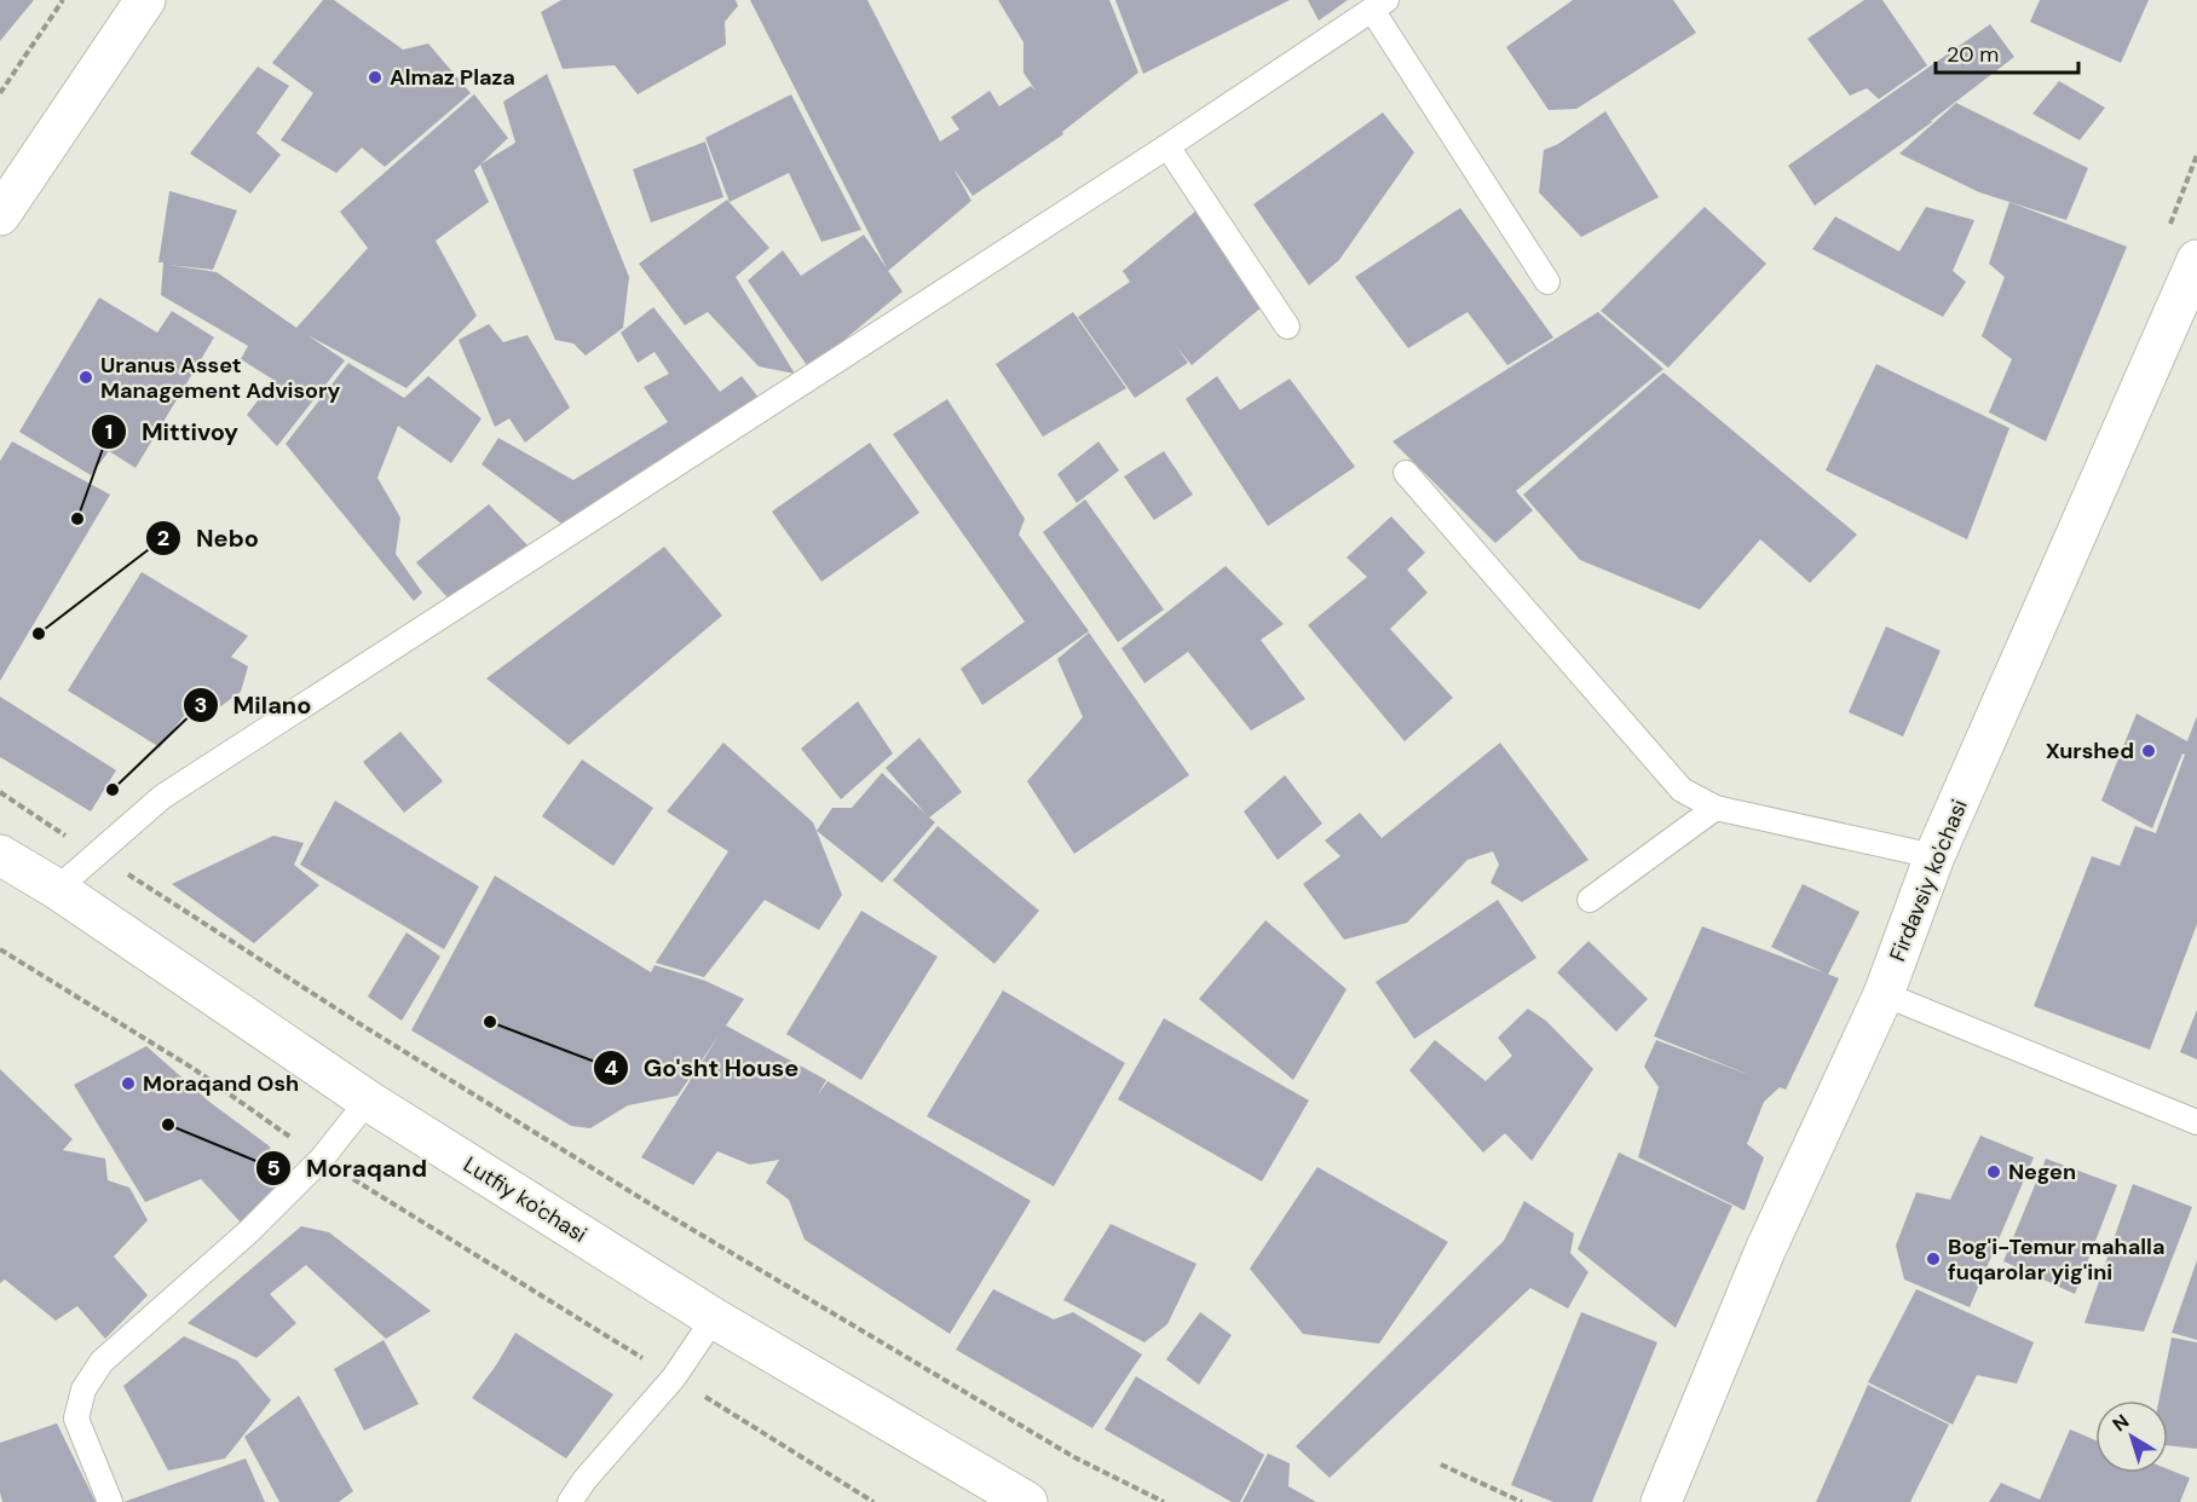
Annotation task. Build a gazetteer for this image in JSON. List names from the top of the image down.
{
  "streets": {
    "main road": ["Firdavsiy ko'chasi", "Lutfiy ko'chasi"]
  },
  "places": [
    "Almaz Plaza",
    "Uranus Asset Management Advisory",
    "Mittivoy",
    "Nebo",
    "Xurshed",
    "Milano",
    "Go'sht House",
    "Moraqand Osh",
    "Moraqand",
    "Negen",
    "Bog'i-Temur mahalla fuqarolar yig'ini"
  ],
  "scale_bar": "20 m",
  "north": "top left"
}
